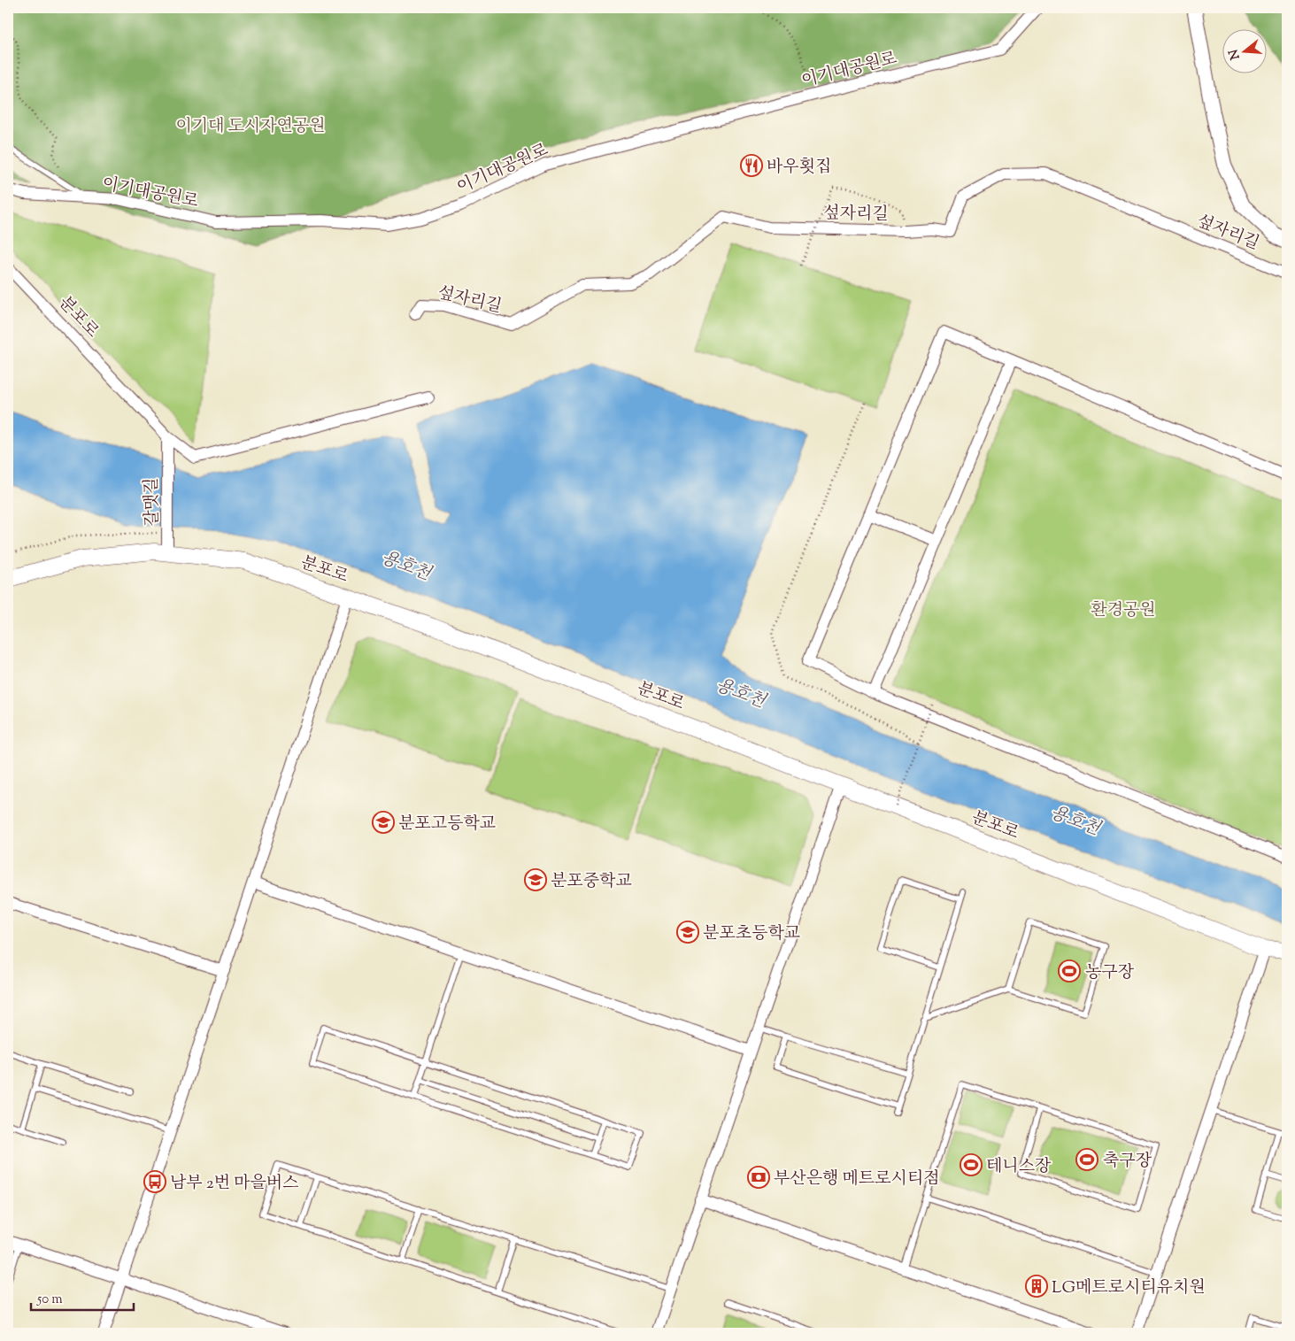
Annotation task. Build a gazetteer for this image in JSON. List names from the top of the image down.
{
  "streets": {
    "main road": ["분포로"],
    "street": ["이기대공원로", "섶자리길", "갈맷길"]
  },
  "crossings": [
    ["분포로", "갈맷길"]
  ],
  "water": ["용호천"],
  "parks": ["이기대 도시자연공원", "환경공원"],
  "places": {
    "restaurant": ["바우횟집"],
    "school or university": ["분포고등학교", "분포중학교", "분포초등학교"],
    "sports": ["농구장", "축구장", "테니스장"],
    "bank": ["부산은행 메트로시티점"],
    "bus stop": ["남부 2번 마을버스"],
    "building": ["LG메트로시티유치원"]
  },
  "scale_bar": "50 m",
  "north": "left"
}
